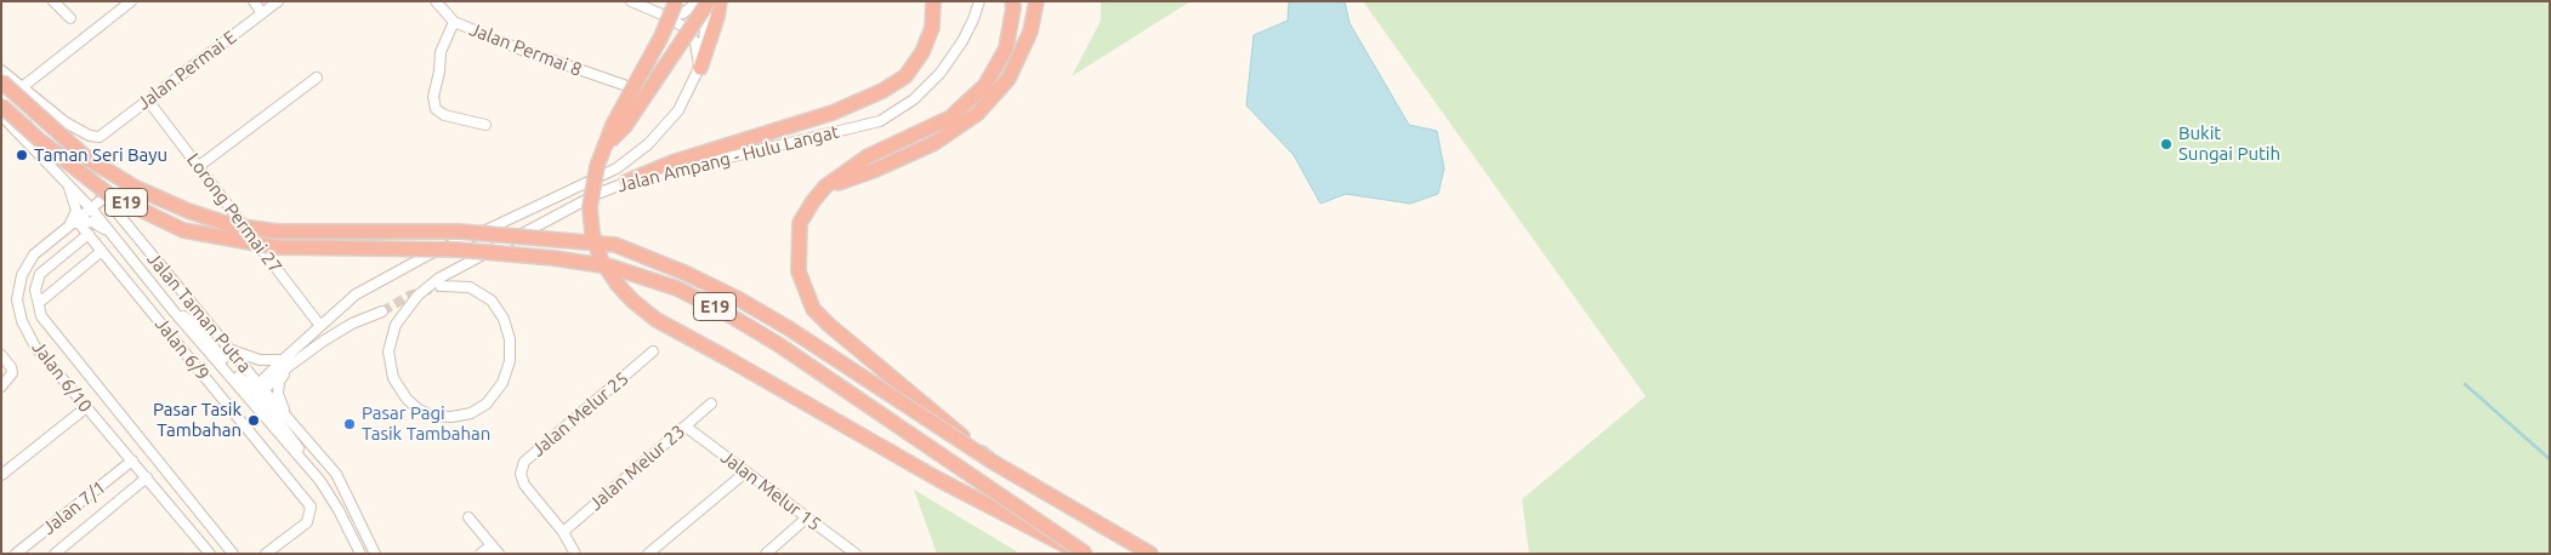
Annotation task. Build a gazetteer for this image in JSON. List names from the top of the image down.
{
  "streets": {
    "highway": ["E19"],
    "street": [
      "Jalan Permai 8",
      "Jalan Permai E",
      "Jalan Ampang - Hulu Langat",
      "Lorong Permai 27",
      "Jalan Taman Putra",
      "Jalan 6/9",
      "Jalan 6/10",
      "Jalan Melur 25",
      "Jalan Melur 23",
      "Jalan Melur 15",
      "Jalan 7/1"
    ]
  },
  "crossings": [
    ["Jalan Permai E", "Lorong Permai 27"],
    ["Jalan Ampang - Hulu Langat", "Lorong Permai 27"],
    ["Jalan Ampang - Hulu Langat", "Jalan Taman Putra"],
    ["Jalan Taman Putra", "Jalan 6/10"],
    ["Jalan 6/9", "Jalan 6/10"],
    ["Jalan 6/10", "Jalan 7/1"],
    ["Jalan Melur 25", "Jalan Melur 23"],
    ["Jalan Melur 23", "Jalan Melur 15"]
  ],
  "places": [
    "Bukit Sungai Putih",
    "Taman Seri Bayu",
    "Pasar Tasik Tambahan",
    "Pasar Pagi Tasik Tambahan"
  ]
}
